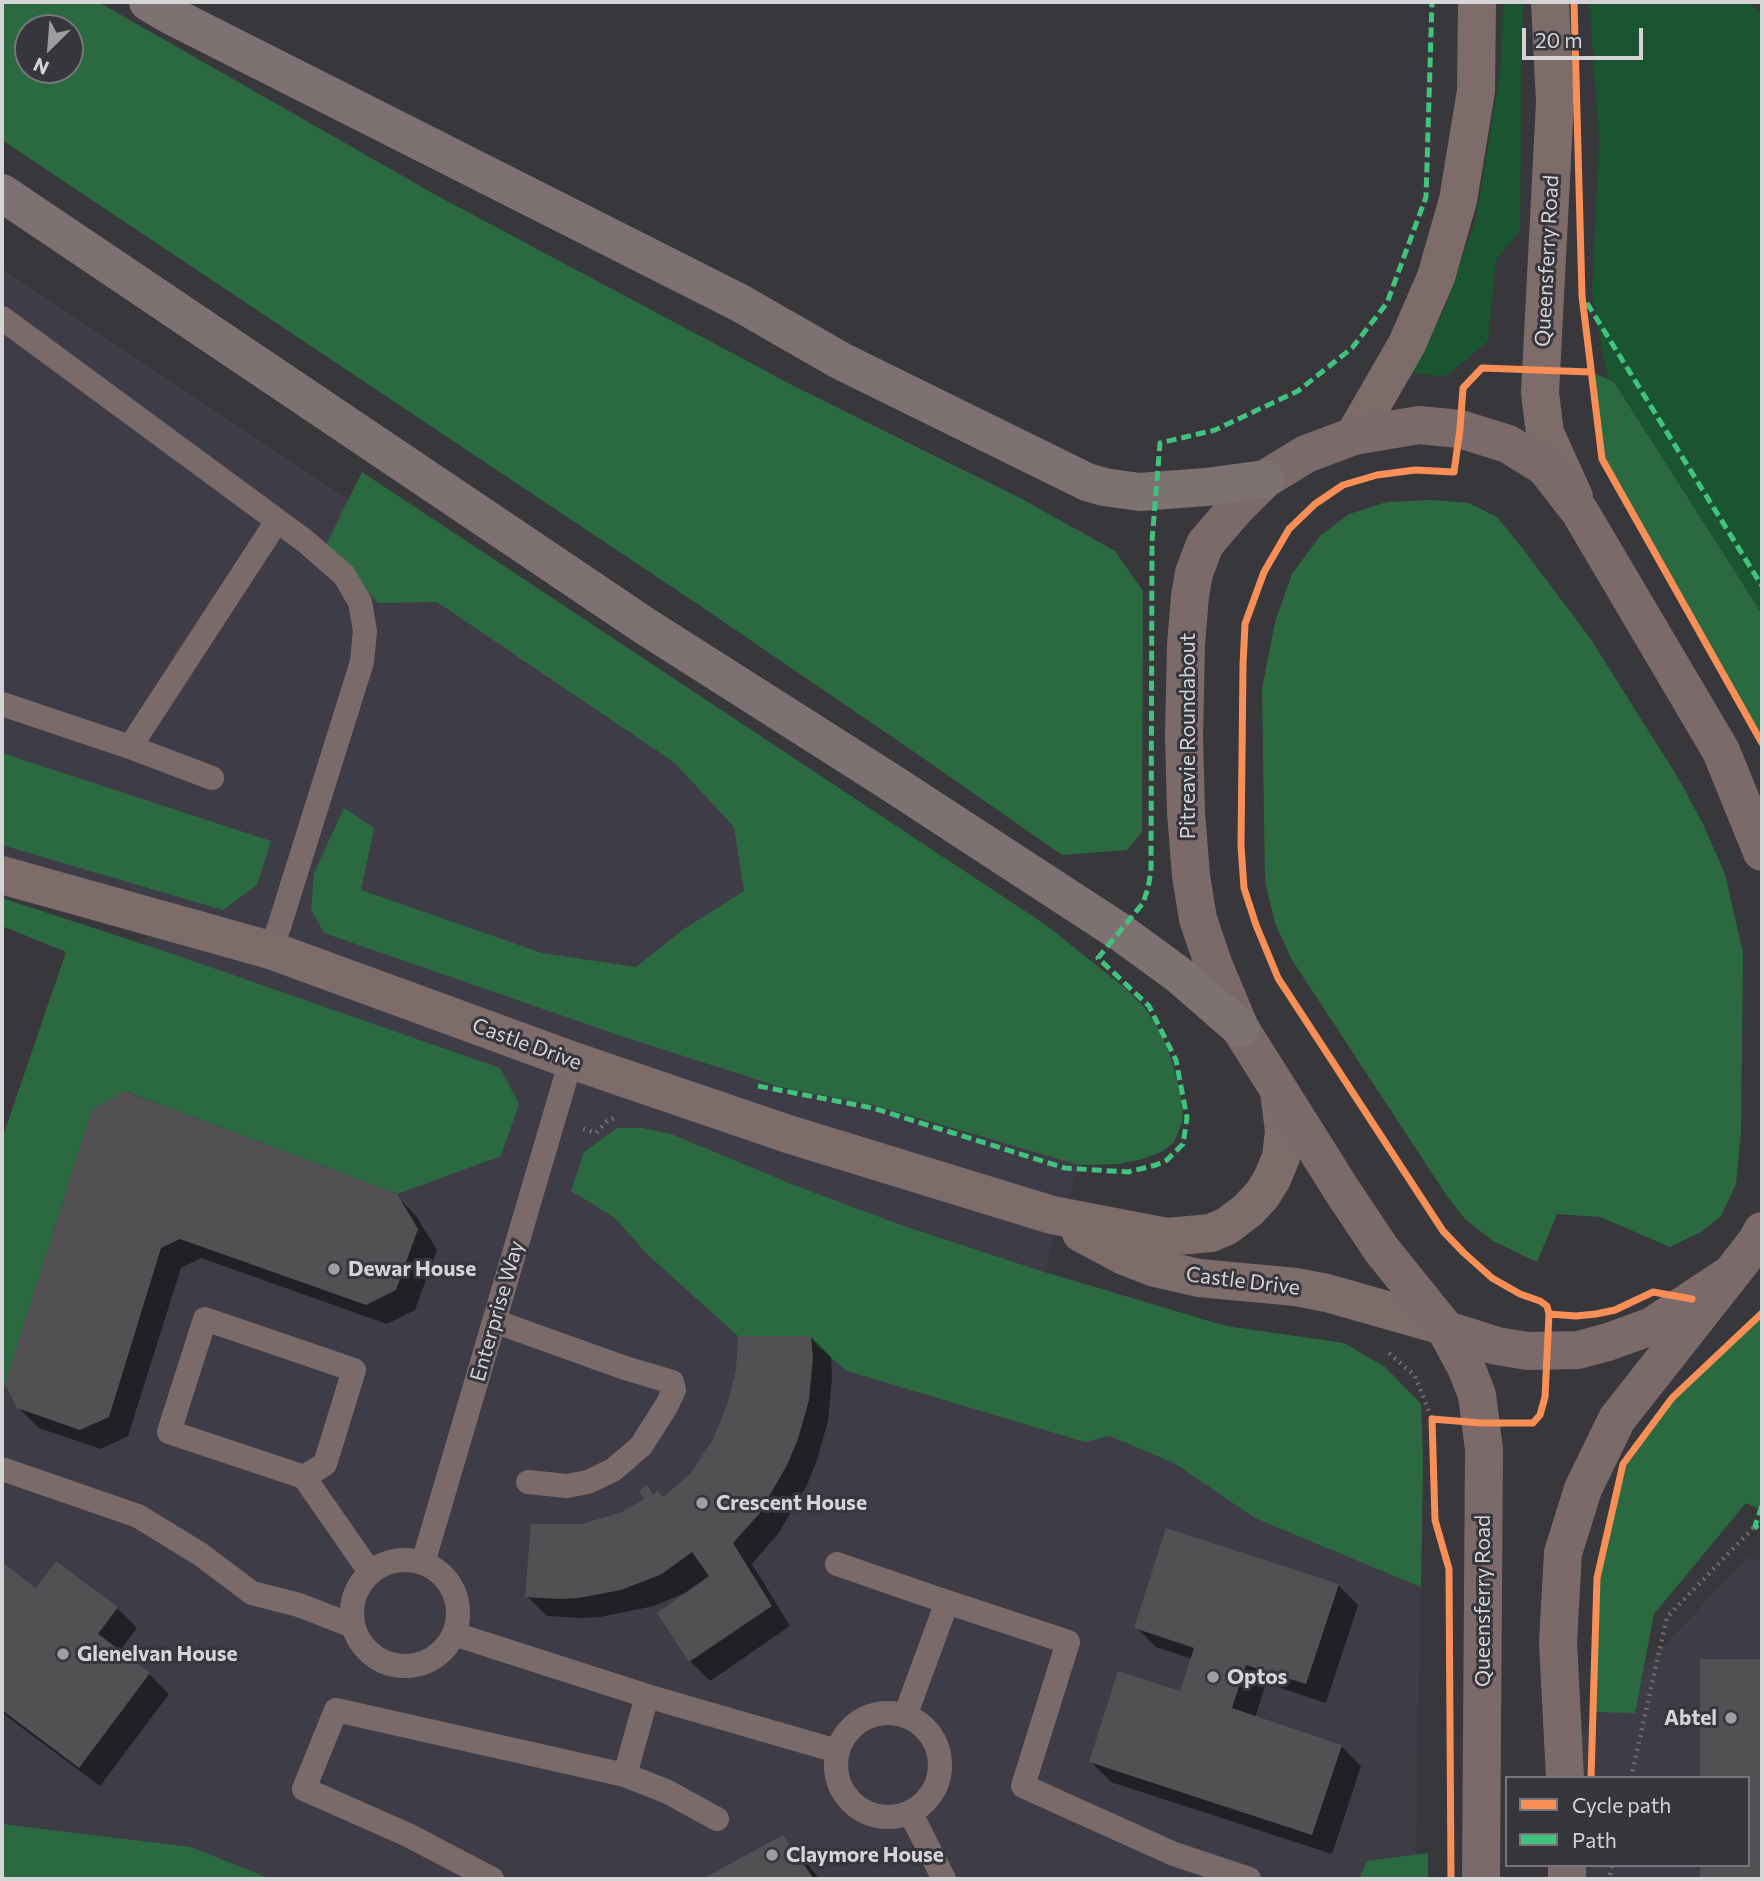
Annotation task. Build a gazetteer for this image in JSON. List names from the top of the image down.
{
  "streets": {
    "main road": ["Queensferry Road", "Pitreavie Roundabout"],
    "street": ["Castle Drive"],
    "lane": ["Enterprise Way"]
  },
  "crossings": [
    ["Queensferry Road", "Pitreavie Roundabout"],
    ["Queensferry Road", "Castle Drive"],
    ["Pitreavie Roundabout", "Castle Drive"],
    ["Castle Drive", "Enterprise Way"]
  ],
  "places": [
    "Dewar House",
    "Crescent House",
    "Glenelvan House",
    "Optos",
    "Abtel",
    "Claymore House"
  ],
  "legend": ["Cycle path", "Path"],
  "scale_bar": "20 m",
  "north": "bottom left"
}
